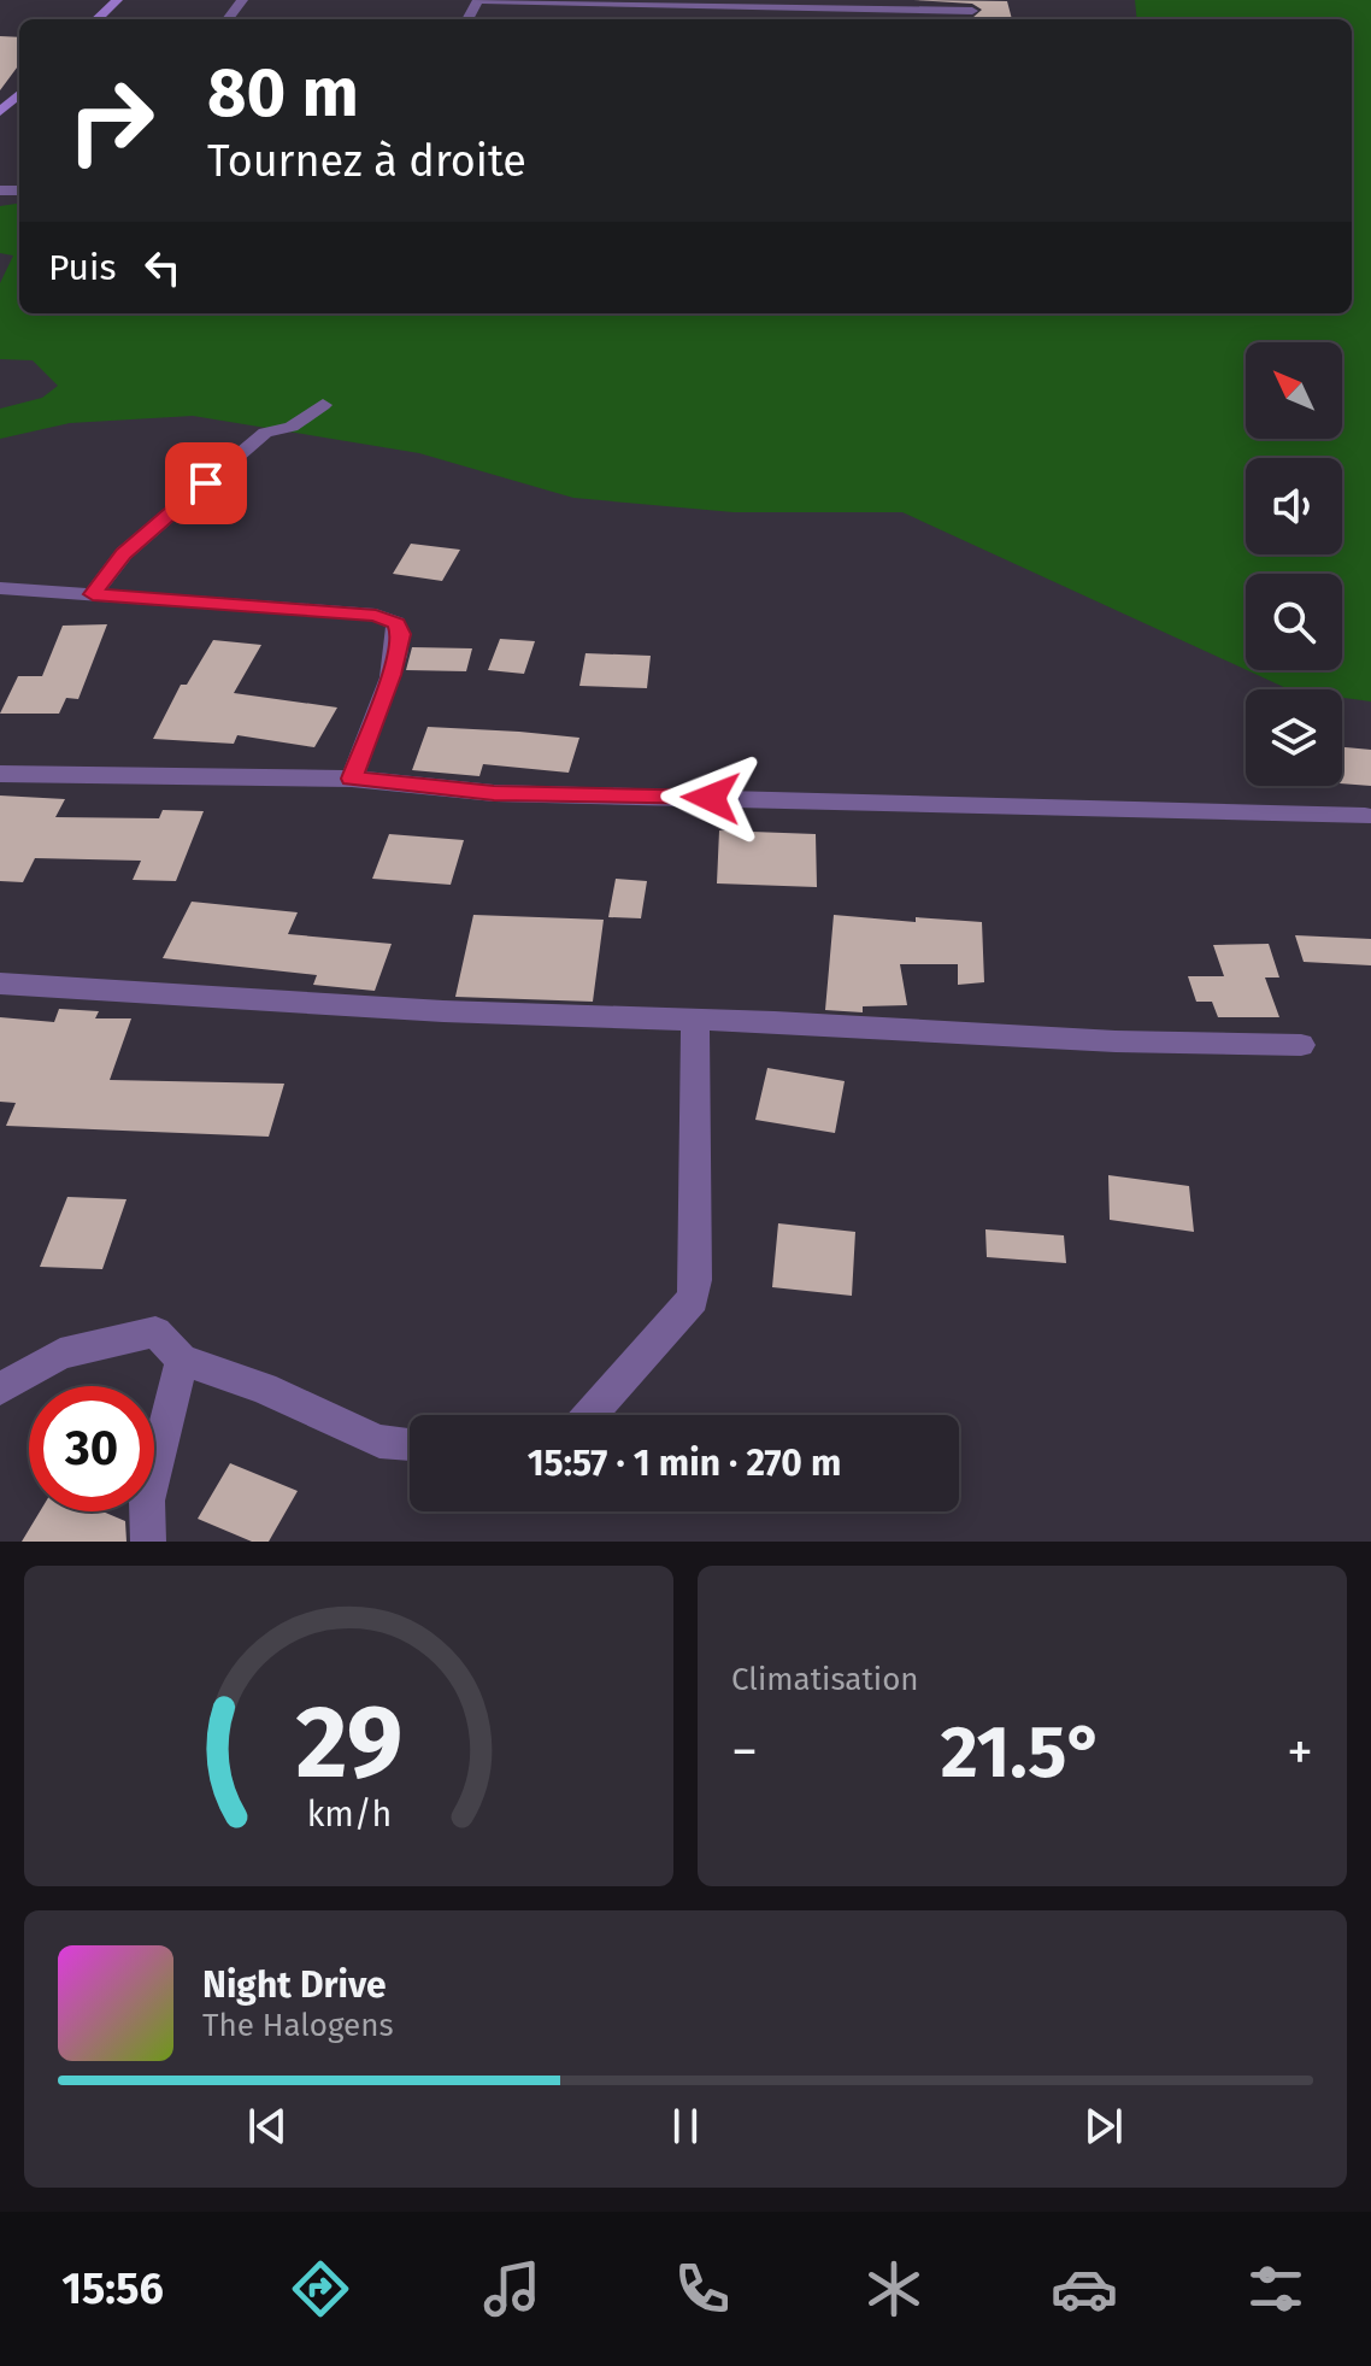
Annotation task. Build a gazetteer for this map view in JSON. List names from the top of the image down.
{
  "north": "top left",
  "page": {
    "turn": ["80 m", "Tournez à droite"],
    "then": "Puis",
    "limit": "30",
    "trip": "15:57 · 1 min · 270 m",
    "tile": "Climatisation",
    "heat": ["−", "21.5°", "+"],
    "song": ["Night Drive", "The Halogens"],
    "tabs": "15:56",
    "gauge": ["29", "km/h"]
  }
}
